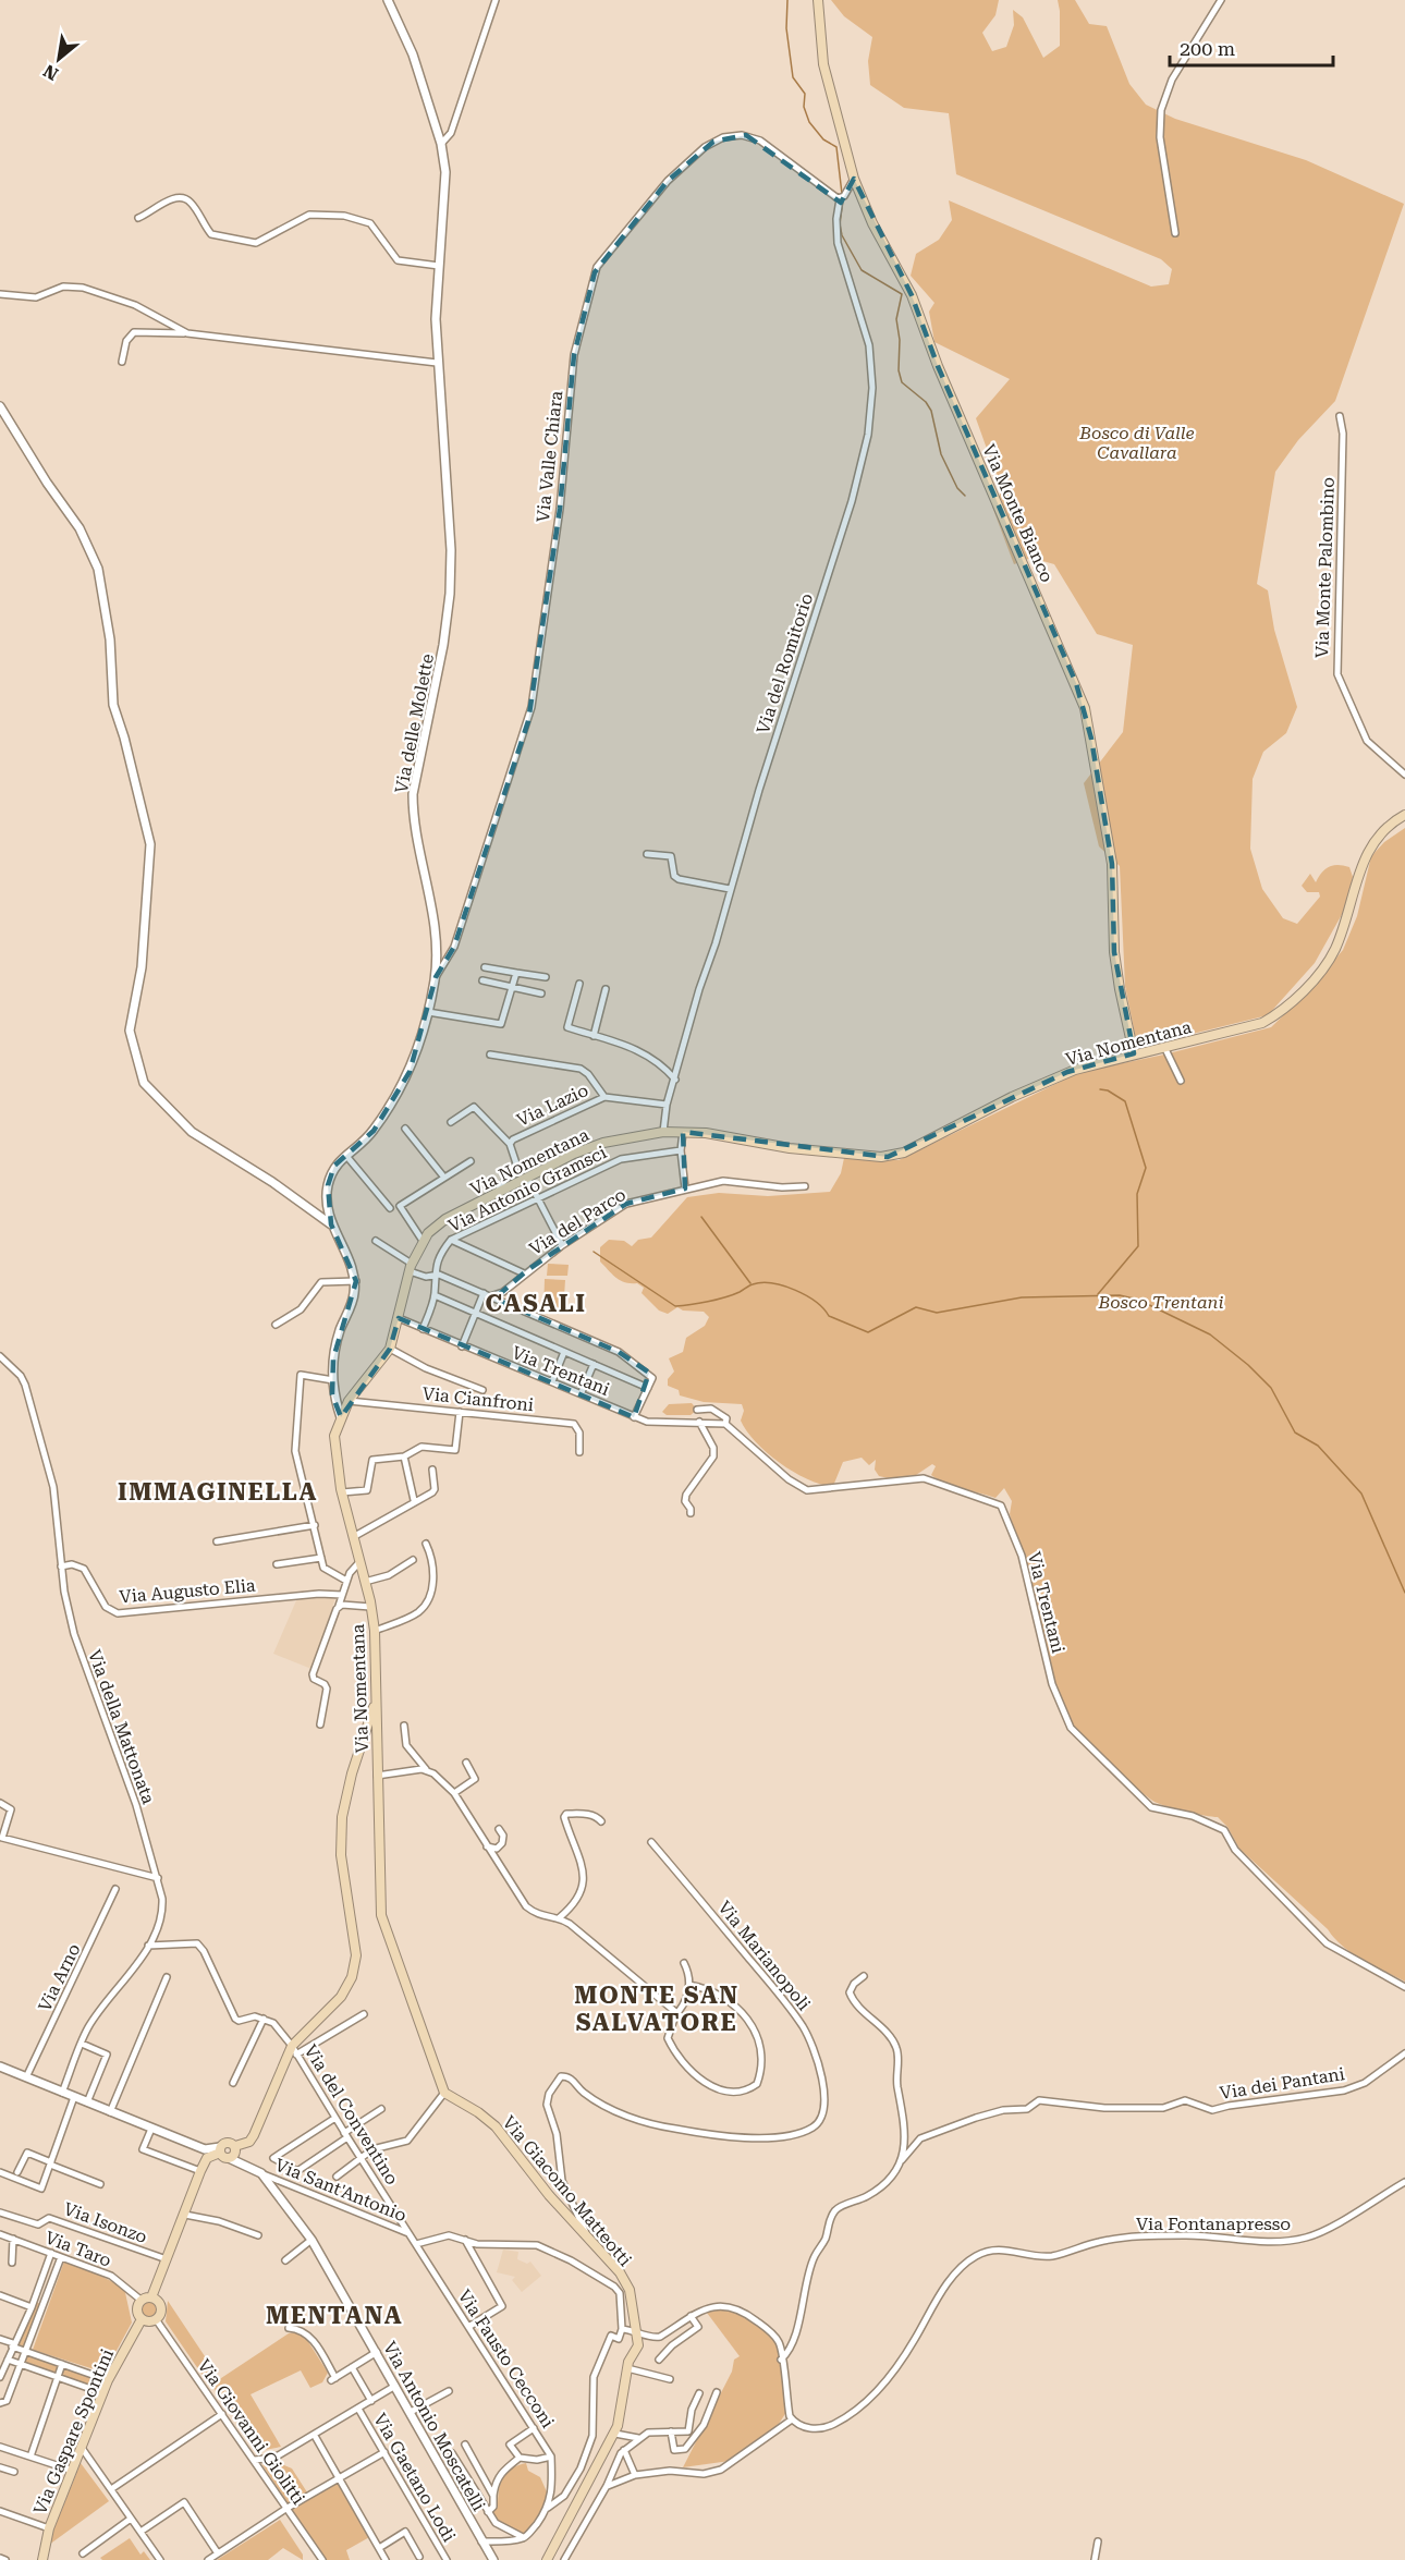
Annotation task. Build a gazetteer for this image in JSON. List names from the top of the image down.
{
  "streets": {
    "main road": [
      "Via Monte Bianco",
      "Via Nomentana",
      "Via Giacomo Matteotti",
      "Via Gaspare Spontini"
    ],
    "street": [
      "Via Valle Chiara",
      "Via Monte Palombino",
      "Via del Romitorio",
      "Via delle Molette",
      "Via Lazio",
      "Via Antonio Gramsci",
      "Via del Parco",
      "Via Trentani",
      "Via Cianfroni",
      "Via Augusto Elia",
      "Via della Mattonata",
      "Via Marianopoli",
      "Via Arno",
      "Via dei Pantani",
      "Via del Conventino",
      "Via Sant'Antonio",
      "Via Isonzo",
      "Via Fontanapresso",
      "Via Taro",
      "Via Fausto Cecconi",
      "Via Antonio Moscatelli",
      "Via Giovanni Giolitti",
      "Via Gaetano Lodi"
    ]
  },
  "crossings": [
    ["Via Valle Chiara", "Via del Romitorio"],
    ["Via Valle Chiara", "Via delle Molette"],
    ["Via Monte Bianco", "Via Nomentana"],
    ["Via del Romitorio", "Via Nomentana"],
    ["Via del Romitorio", "Via Lazio"],
    ["Via Nomentana", "Via Lazio"],
    ["Via Nomentana", "Via Trentani"],
    ["Via Nomentana", "Via Cianfroni"],
    ["Via Nomentana", "Via Giacomo Matteotti"],
    ["Via Augusto Elia", "Via della Mattonata"],
    ["Via Marianopoli", "Via Giacomo Matteotti"],
    ["Via del Conventino", "Via Sant'Antonio"],
    ["Via del Conventino", "Via Fausto Cecconi"],
    ["Via Sant'Antonio", "Via Fausto Cecconi"],
    ["Via Sant'Antonio", "Via Antonio Moscatelli"],
    ["Via Taro", "Via Gaspare Spontini"],
    ["Via Taro", "Via Giovanni Giolitti"],
    ["Via Gaspare Spontini", "Via Giovanni Giolitti"]
  ],
  "districts": [
    "CASALI",
    "IMMAGINELLA",
    "MONTE SAN SALVATORE",
    "MENTANA"
  ],
  "parks": ["Bosco di Valle Cavallara", "Bosco Trentani"],
  "scale_bar": "200 m",
  "north": "bottom left"
}
